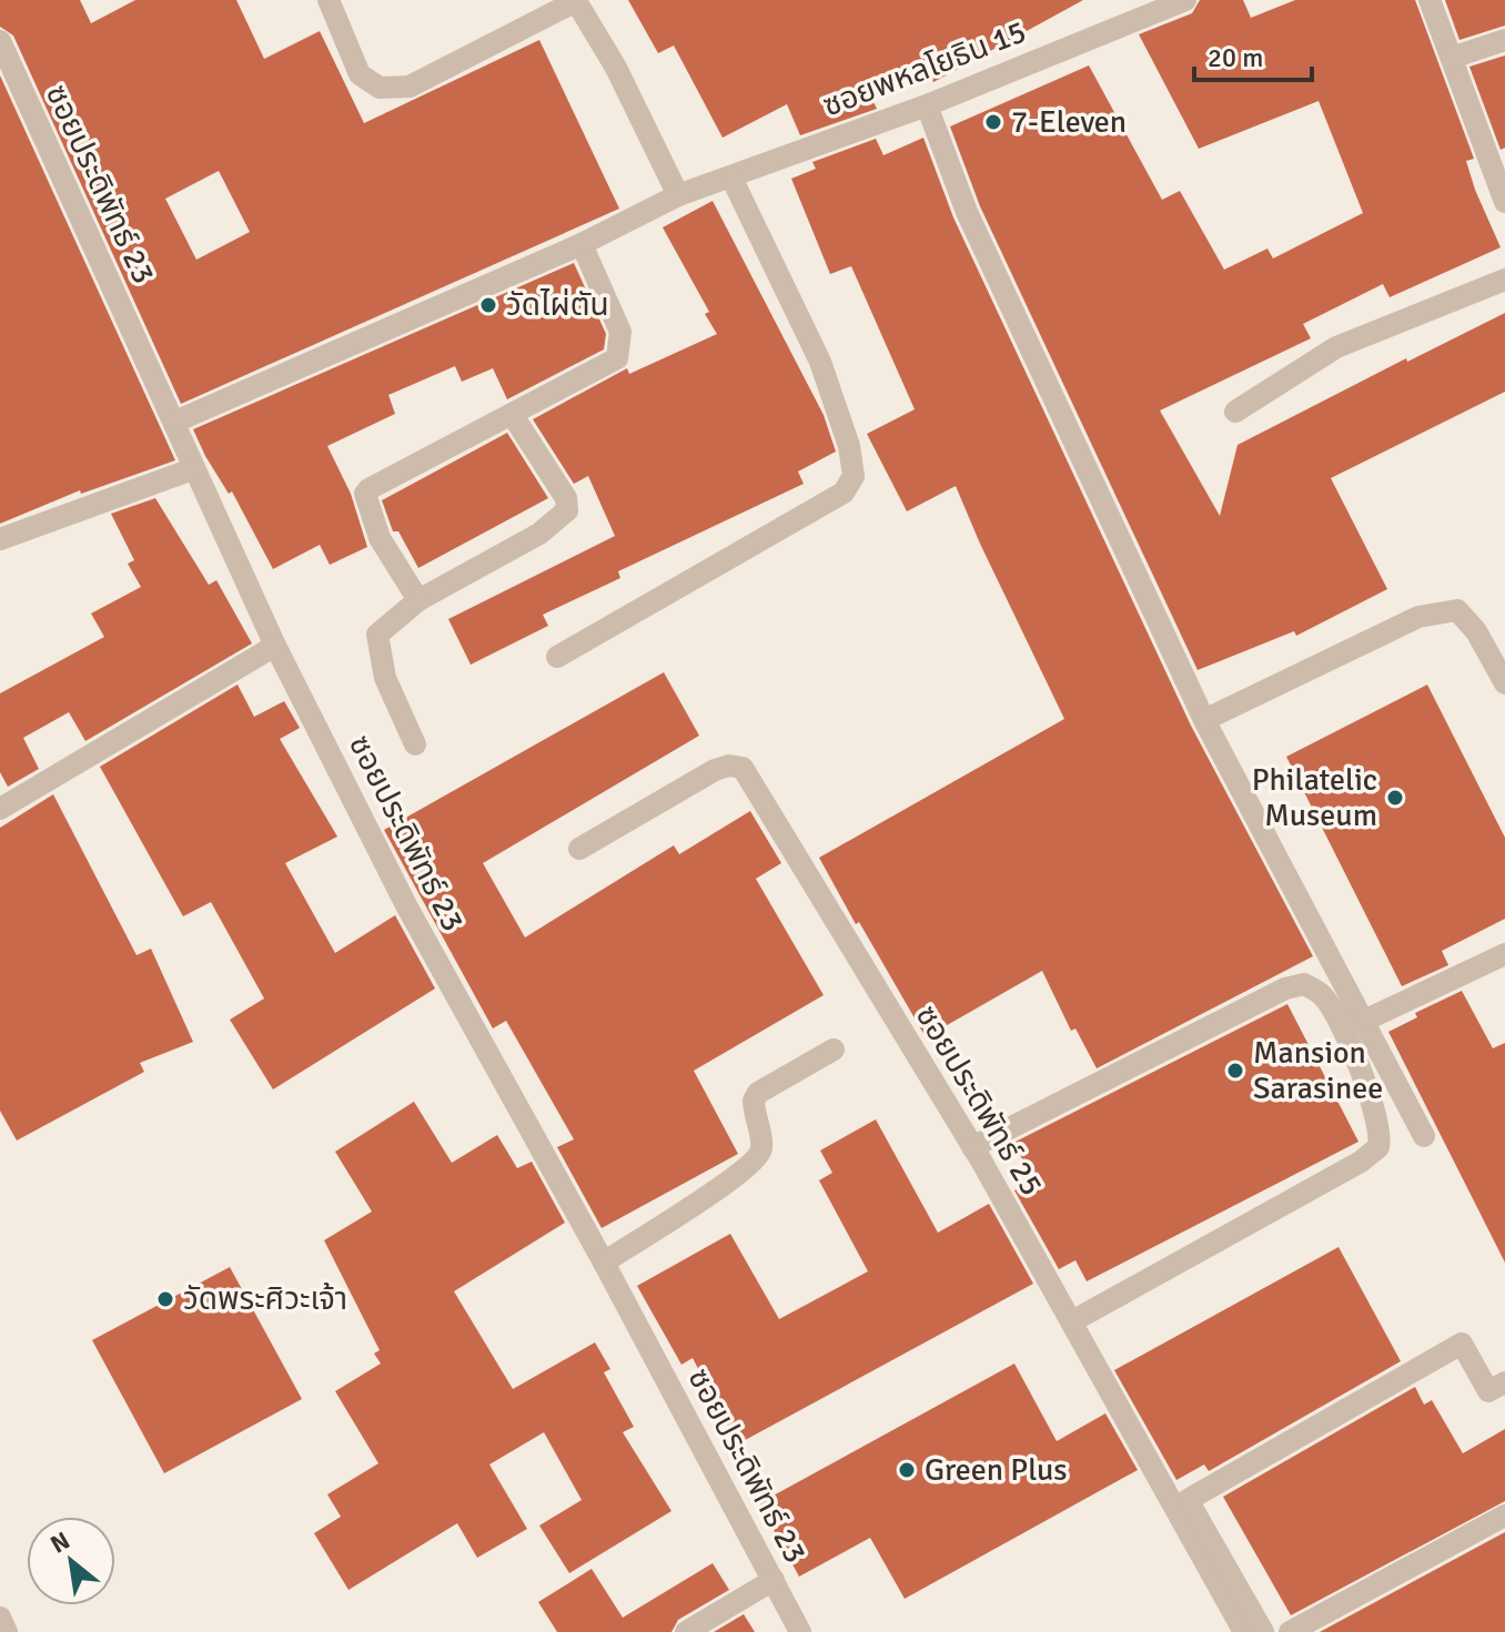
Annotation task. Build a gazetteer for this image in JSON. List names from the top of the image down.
{
  "streets": {
    "street": ["ซอยพหลโยธิน 15", "ซอยประดิพัทธ์ 23", "ซอยประดิพัทธ์ 25"]
  },
  "crossings": [
    ["ซอยพหลโยธิน 15", "ซอยประดิพัทธ์ 23"]
  ],
  "places": [
    "7-Eleven",
    "วัดไผ่ตัน",
    "Philatelic Museum",
    "Mansion Sarasinee",
    "วัดพระศิวะเจ้า",
    "Green Plus"
  ],
  "scale_bar": "20 m",
  "north": "top left"
}
